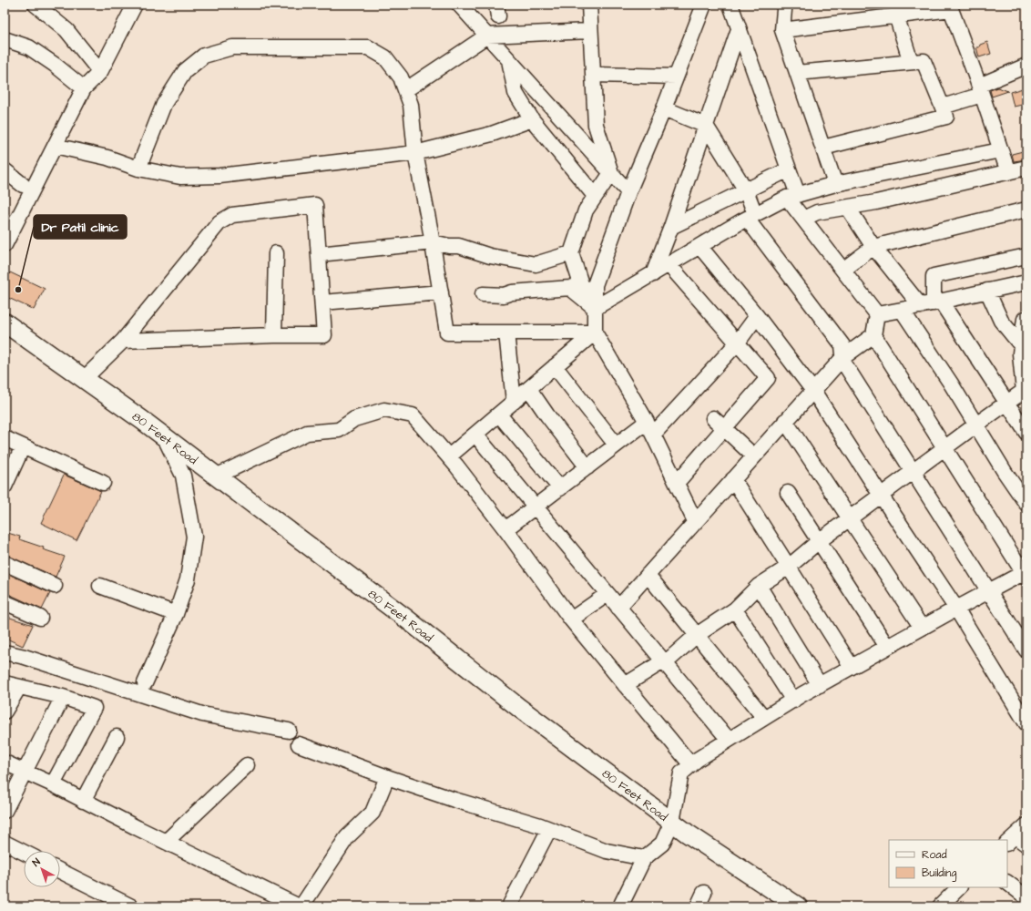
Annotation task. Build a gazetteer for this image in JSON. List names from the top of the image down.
{
  "streets": {
    "main road": ["80 Feet Road"]
  },
  "places": ["Dr Patil clinic"],
  "legend": ["Road", "Building"],
  "north": "top left"
}
